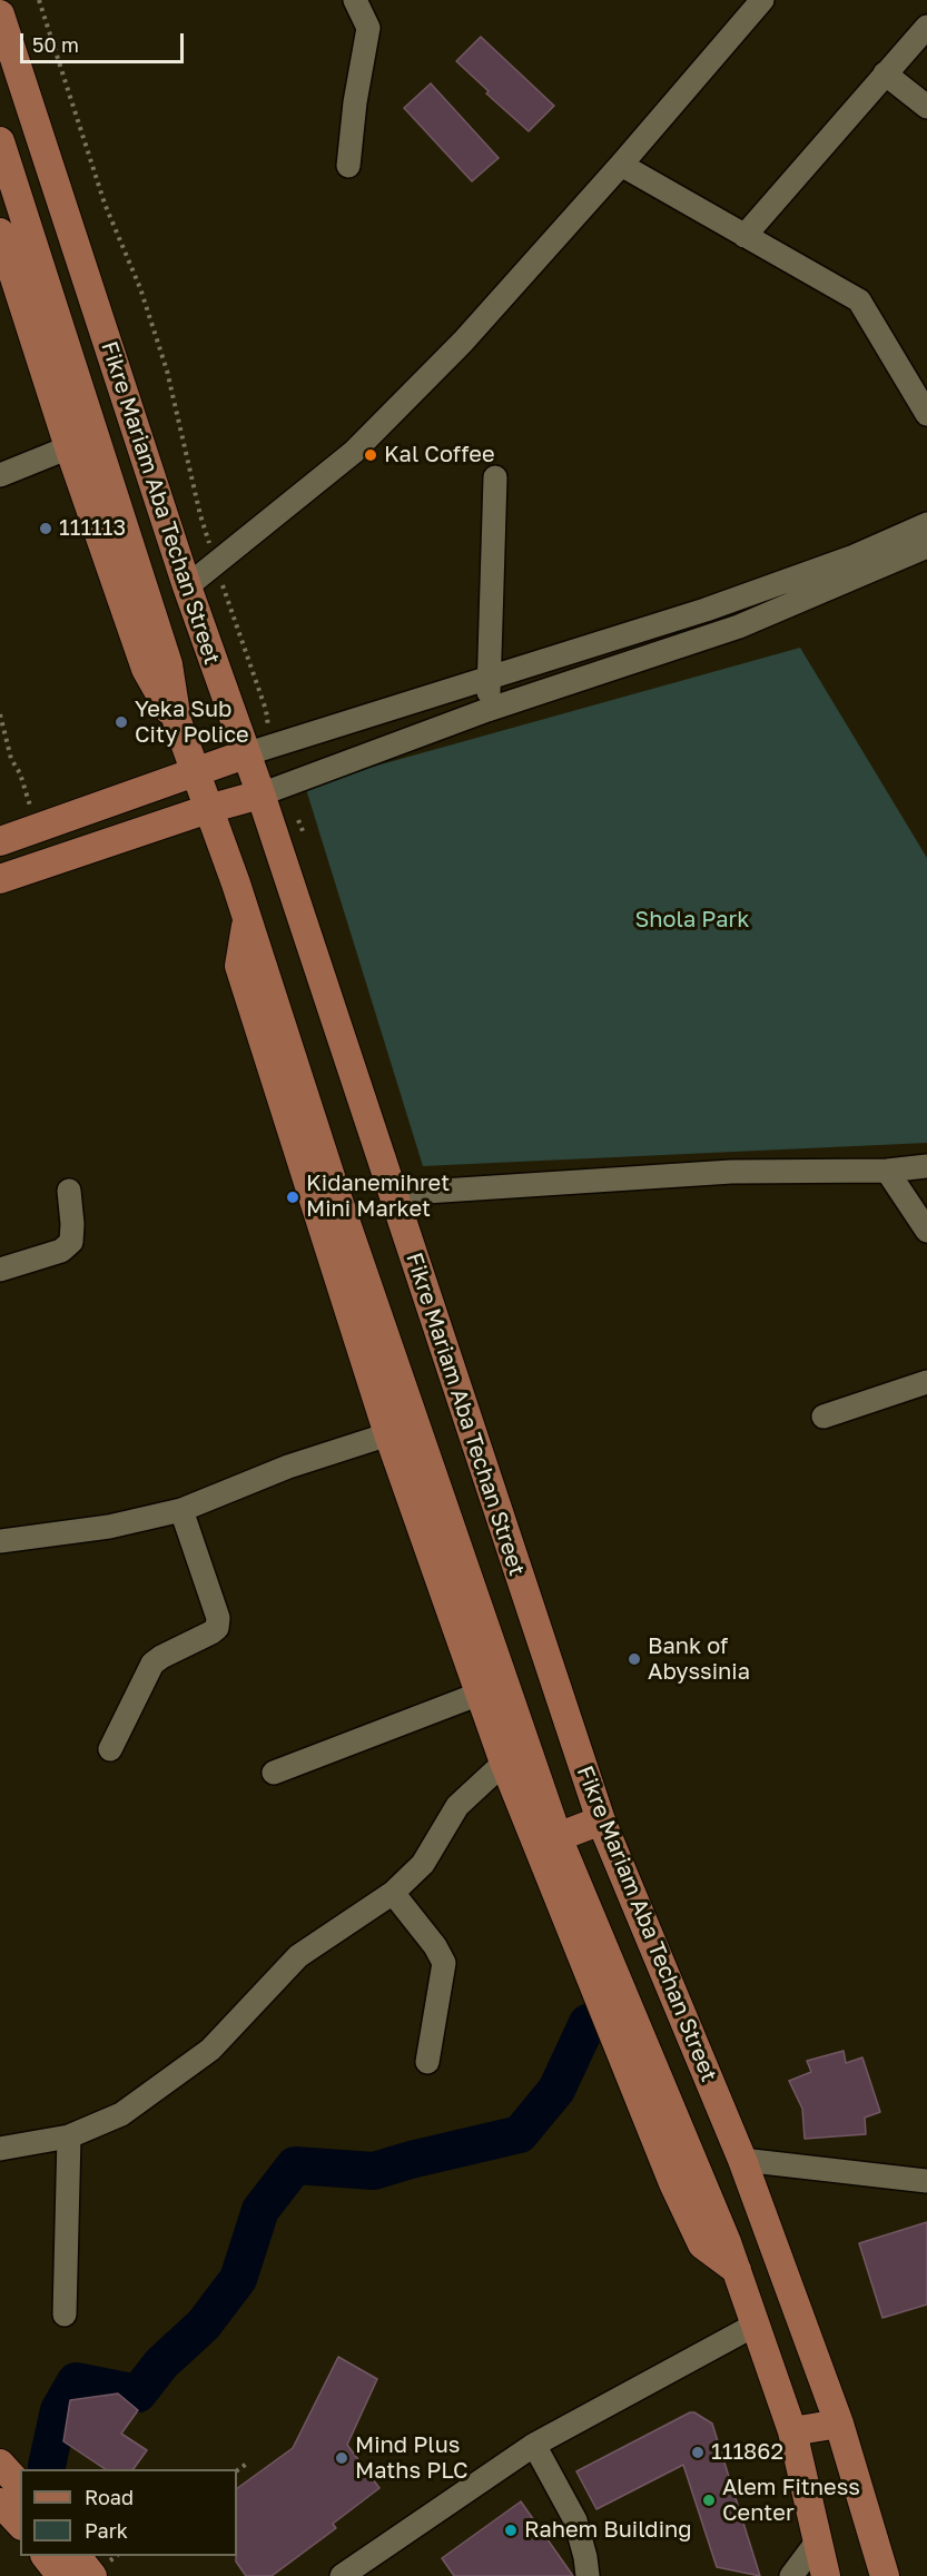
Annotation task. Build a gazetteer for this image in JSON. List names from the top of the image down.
{
  "streets": {
    "main road": ["Fikre Mariam Aba Techan Street"]
  },
  "parks": ["Shola Park"],
  "places": [
    "Kal Coffee",
    "111113",
    "Yeka Sub City Police",
    "Kidanemihret Mini Market",
    "Bank of Abyssinia",
    "111862",
    "Mind Plus Maths PLC",
    "Alem Fitness Center",
    "Rahem Building"
  ],
  "legend": ["Road", "Park"],
  "scale_bar": "50 m"
}
